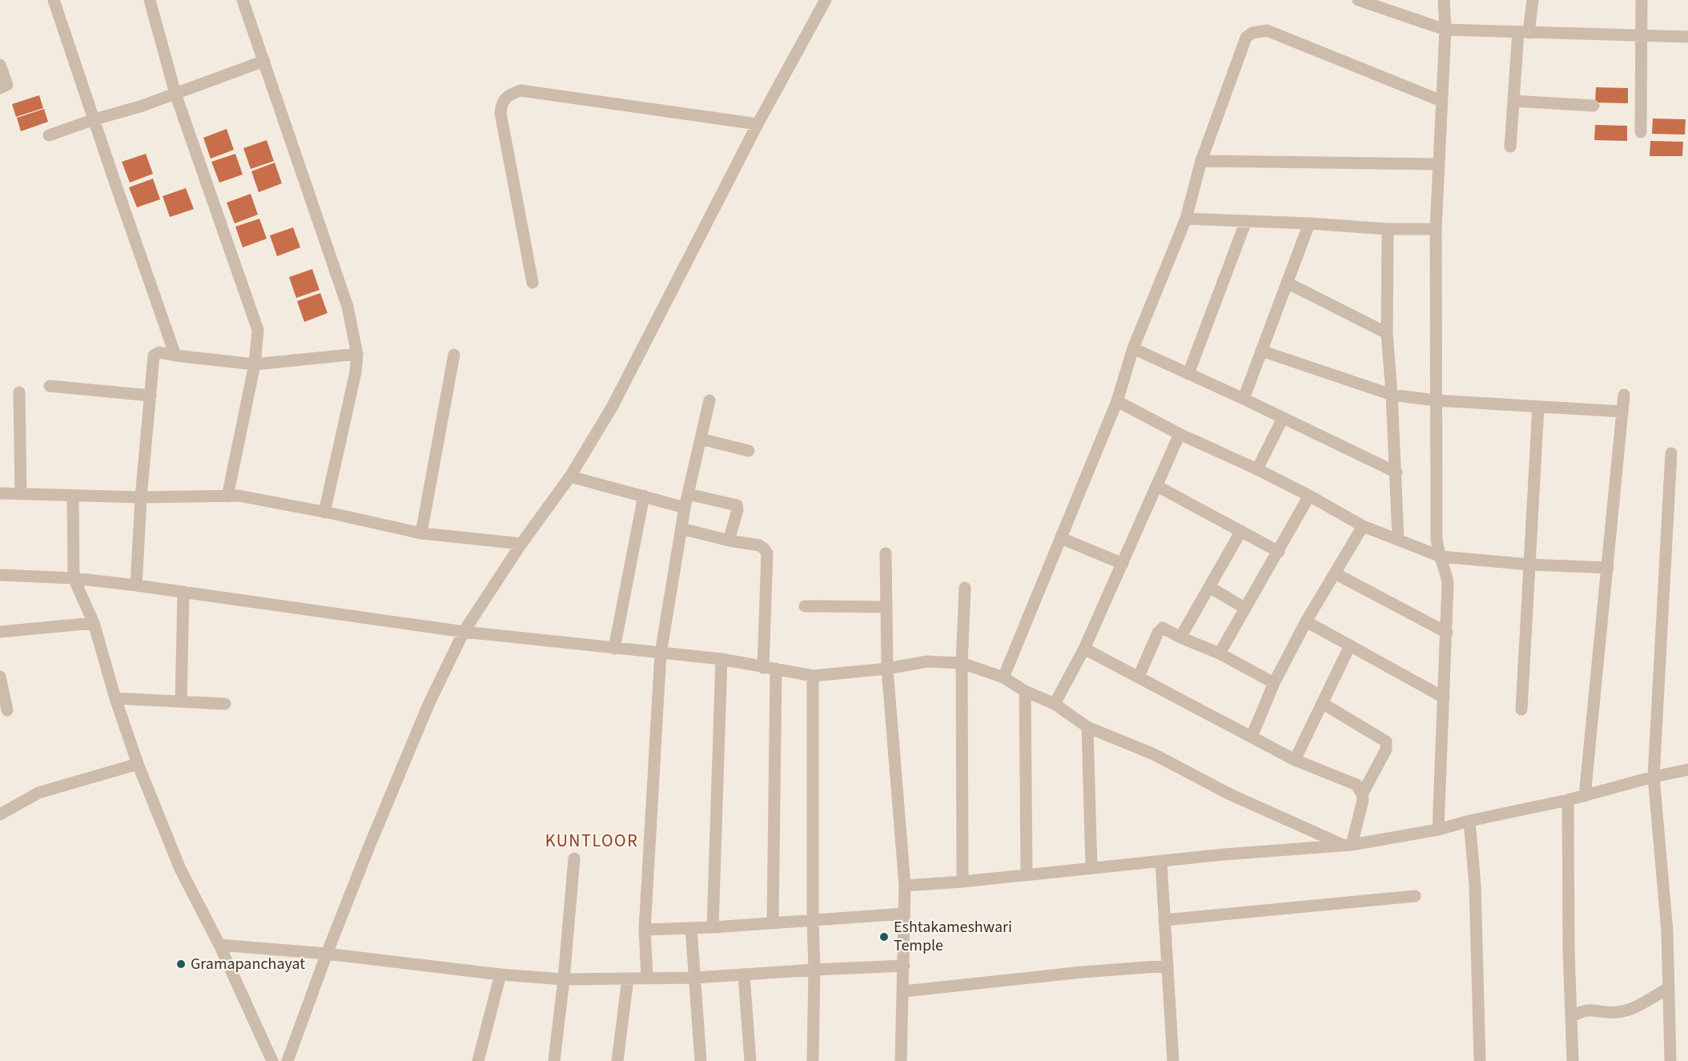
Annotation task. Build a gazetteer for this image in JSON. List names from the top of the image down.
{
  "districts": ["KUNTLOOR"],
  "places": ["Eshtakameshwari Temple", "Gramapanchayat"]
}
